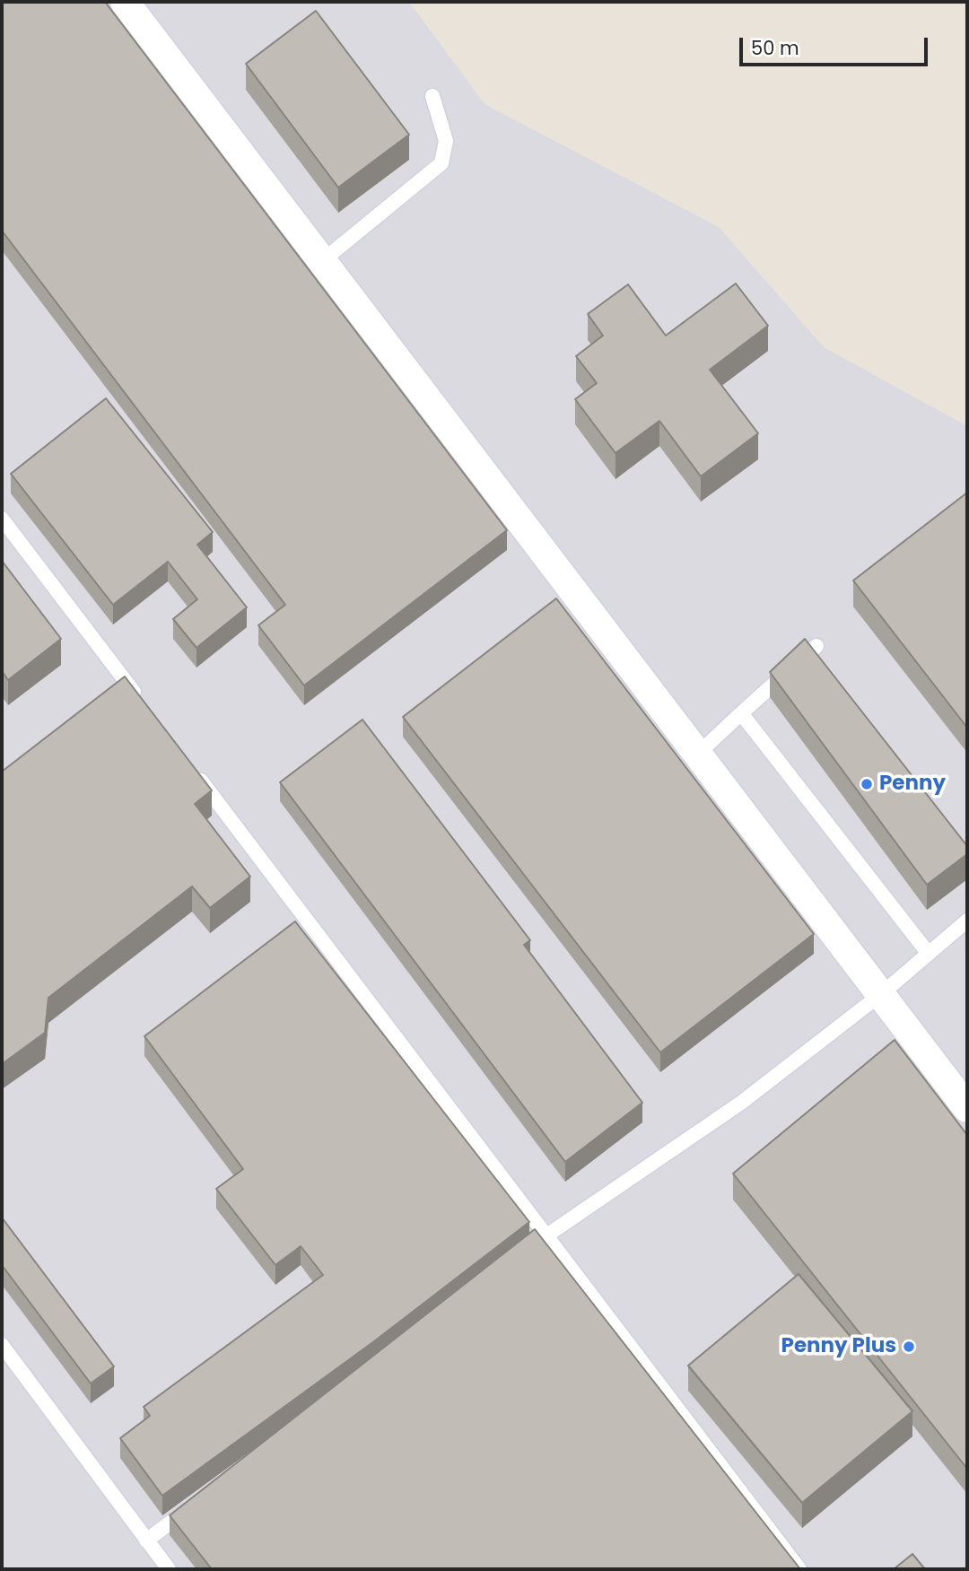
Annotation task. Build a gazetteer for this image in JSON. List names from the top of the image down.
{
  "places": ["Penny", "Penny Plus"],
  "scale_bar": "50 m"
}
